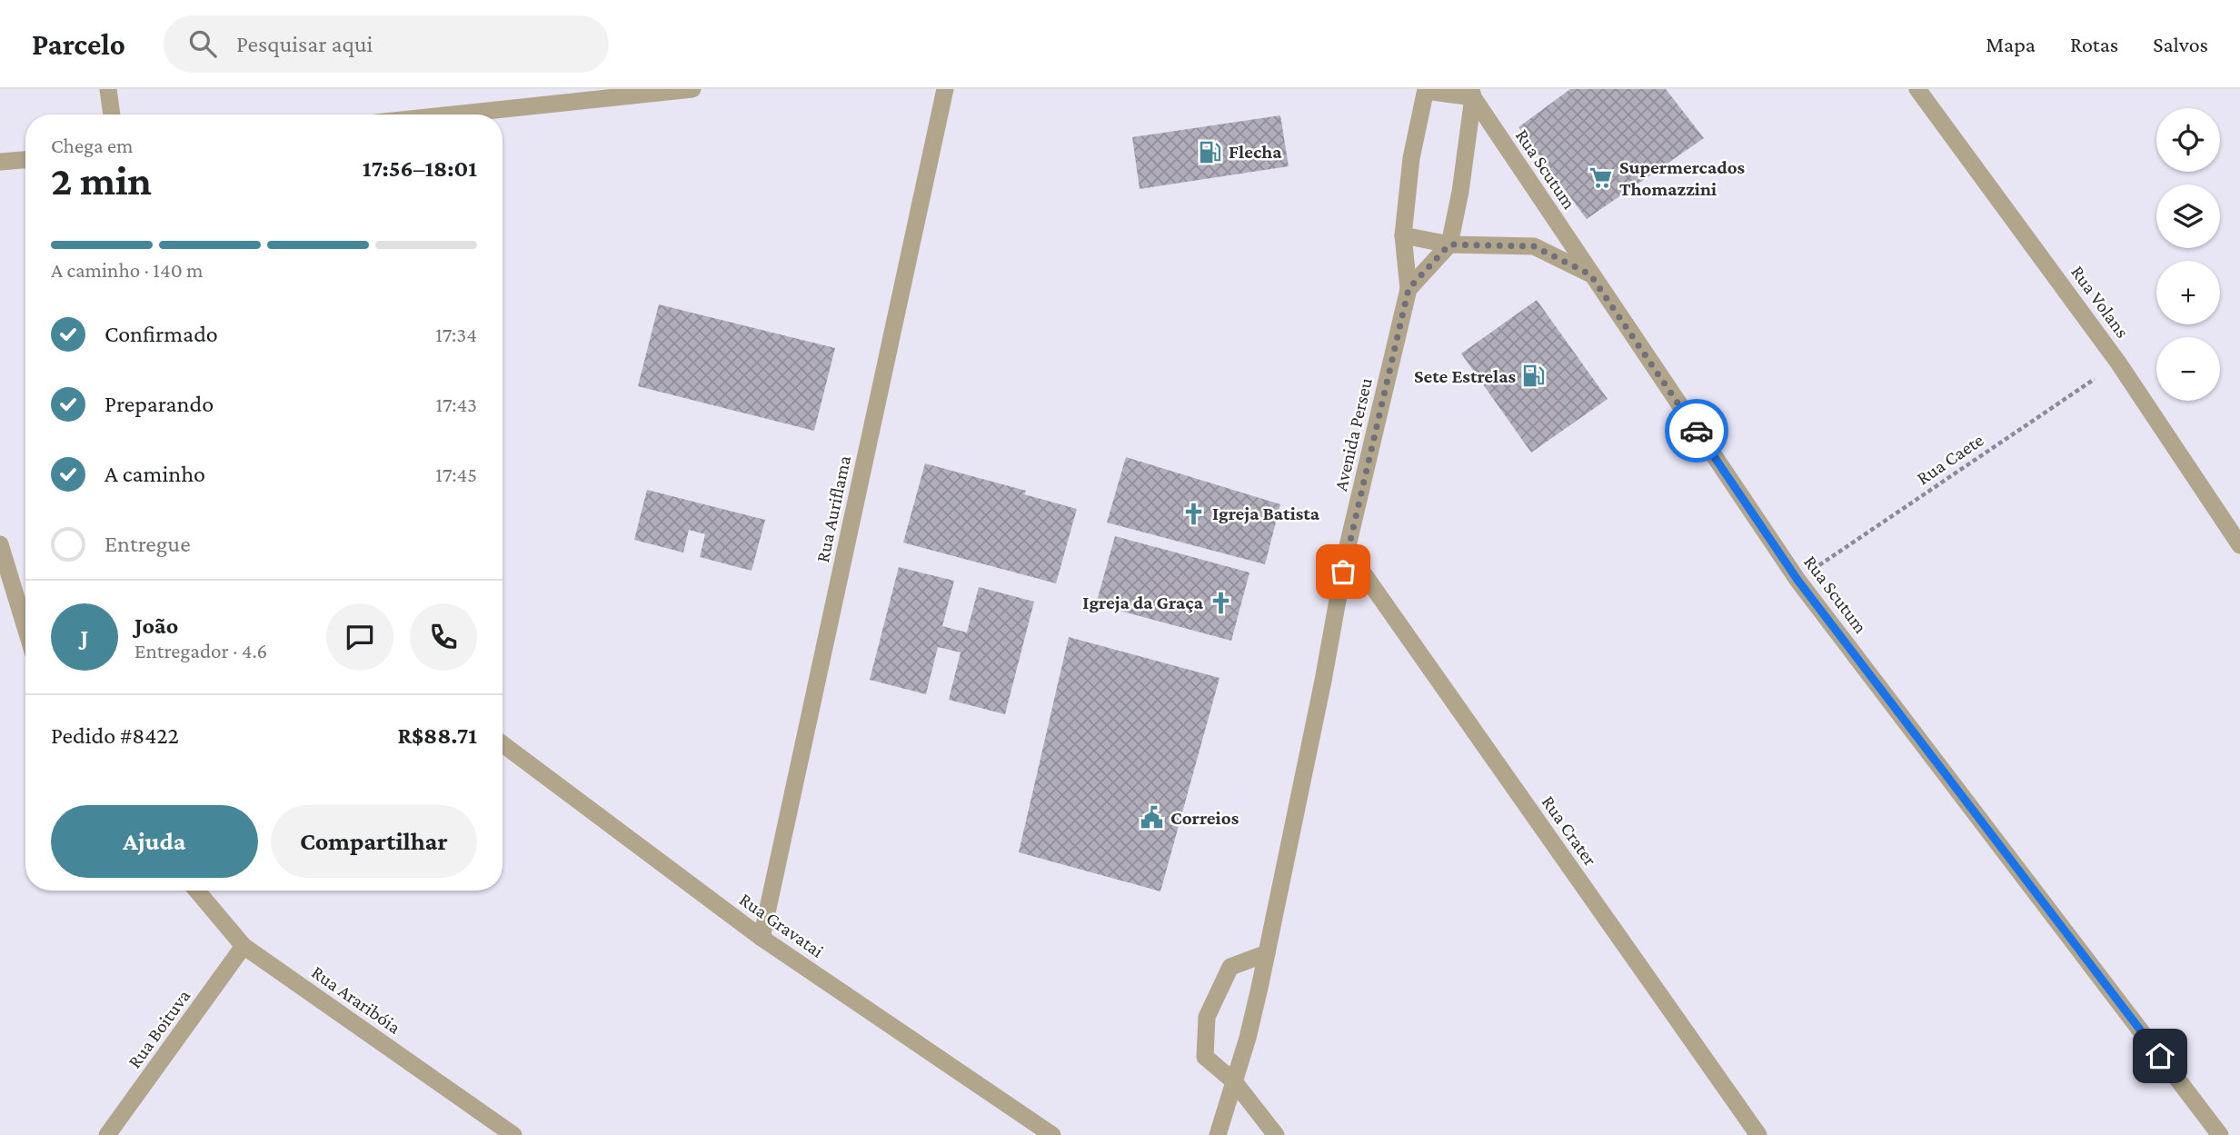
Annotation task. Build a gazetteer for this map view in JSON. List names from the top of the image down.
{
  "streets": {
    "street": [
      "Rua Scutum",
      "Rua Volans",
      "Avenida Perseu",
      "Rua Auriflama",
      "Rua Crater",
      "Rua Gravatai",
      "Rua Araribóia",
      "Rua Boituva"
    ],
    "path": ["Rua Caete"]
  },
  "crossings": [
    ["Rua Scutum", "Rua Caete"],
    ["Rua Volans", "Rua Caete"],
    ["Avenida Perseu", "Rua Crater"],
    ["Rua Auriflama", "Rua Gravatai"],
    ["Rua Araribóia", "Rua Boituva"]
  ],
  "places": {
    "fuel station": ["Flecha", "Sete Estrelas"],
    "supermarket": ["Supermercados Thomazzini"],
    "church": ["Igreja Batista", "Igreja da Graça"],
    "public building": ["Correios"]
  },
  "page": {
    "header": "Parcelo",
    "search": "Pesquisar aqui",
    "nav": ["Mapa", "Rotas", "Salvos"],
    "map_buttons": ["+", "−"],
    "heading": ["2 min", "Chega em", "17:56–18:01"],
    "panel": [
      "João",
      "Entregador · 4.6",
      "Pedido #8422",
      "R$88.71"
    ],
    "bar": "A caminho · 140 m",
    "list": [
      ["Confirmado", "17:34"],
      ["Preparando", "17:43"],
      ["A caminho", "17:45"],
      "Entregue"
    ],
    "round": "J",
    "buttons": ["Ajuda", "Compartilhar"]
  }
}
